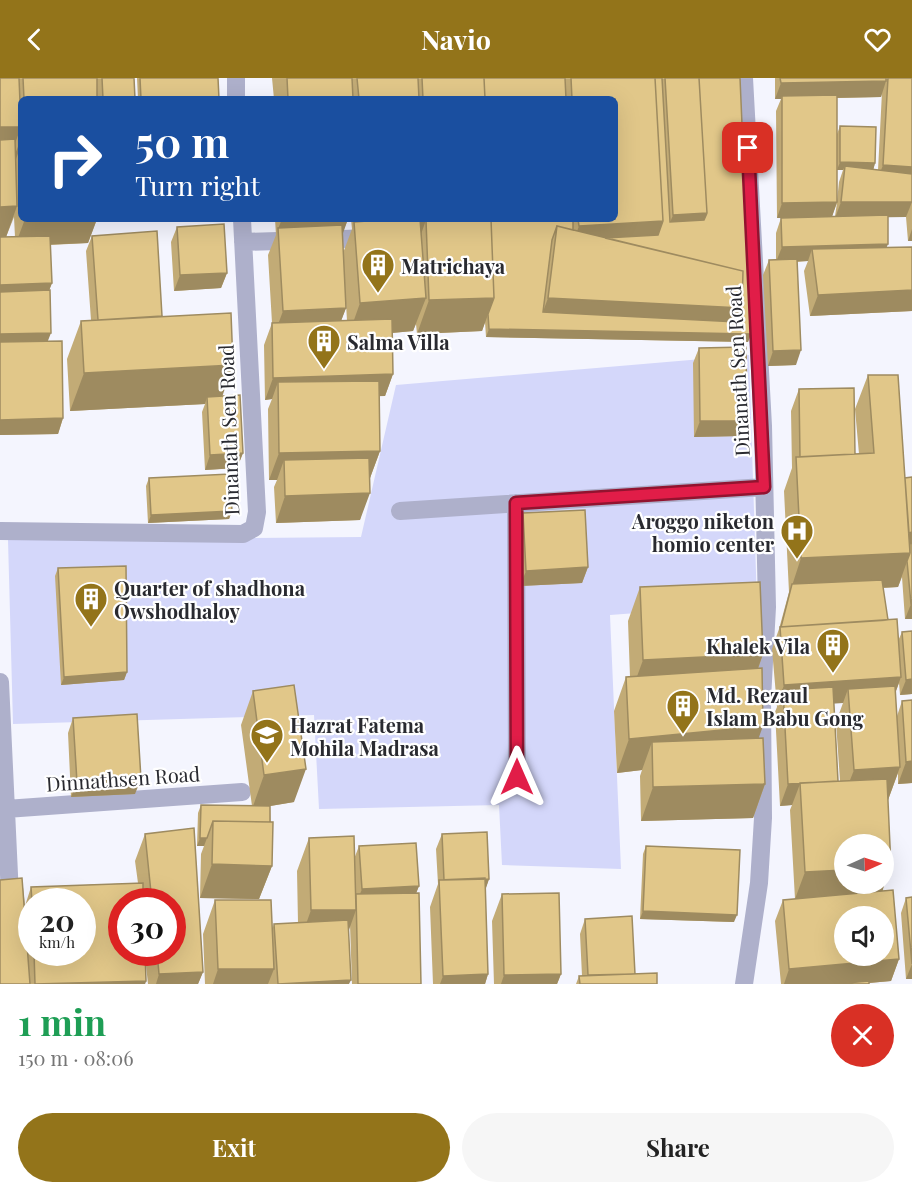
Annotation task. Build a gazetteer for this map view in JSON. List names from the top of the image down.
{
  "streets": {
    "street": ["Dinanath Sen Road", "Dinnathsen Road"]
  },
  "places": {
    "building": [
      "Matrichaya",
      "Salma Villa",
      "Quarter of shadhona Owshodhaloy",
      "Khalek Vila",
      "Md. Rezaul Islam Babu Gong"
    ],
    "hospital": ["Aroggo niketon homio center"],
    "school or university": ["Hazrat Fatema Mohila Madrasa"]
  },
  "north": "right",
  "page": {
    "header": "Navio",
    "turn": ["50 m", "Turn right"],
    "speed": "20 km/h",
    "limit": "30",
    "heading": ["1 min", "150 m · 08:06"],
    "buttons": ["Exit", "Share"]
  }
}
